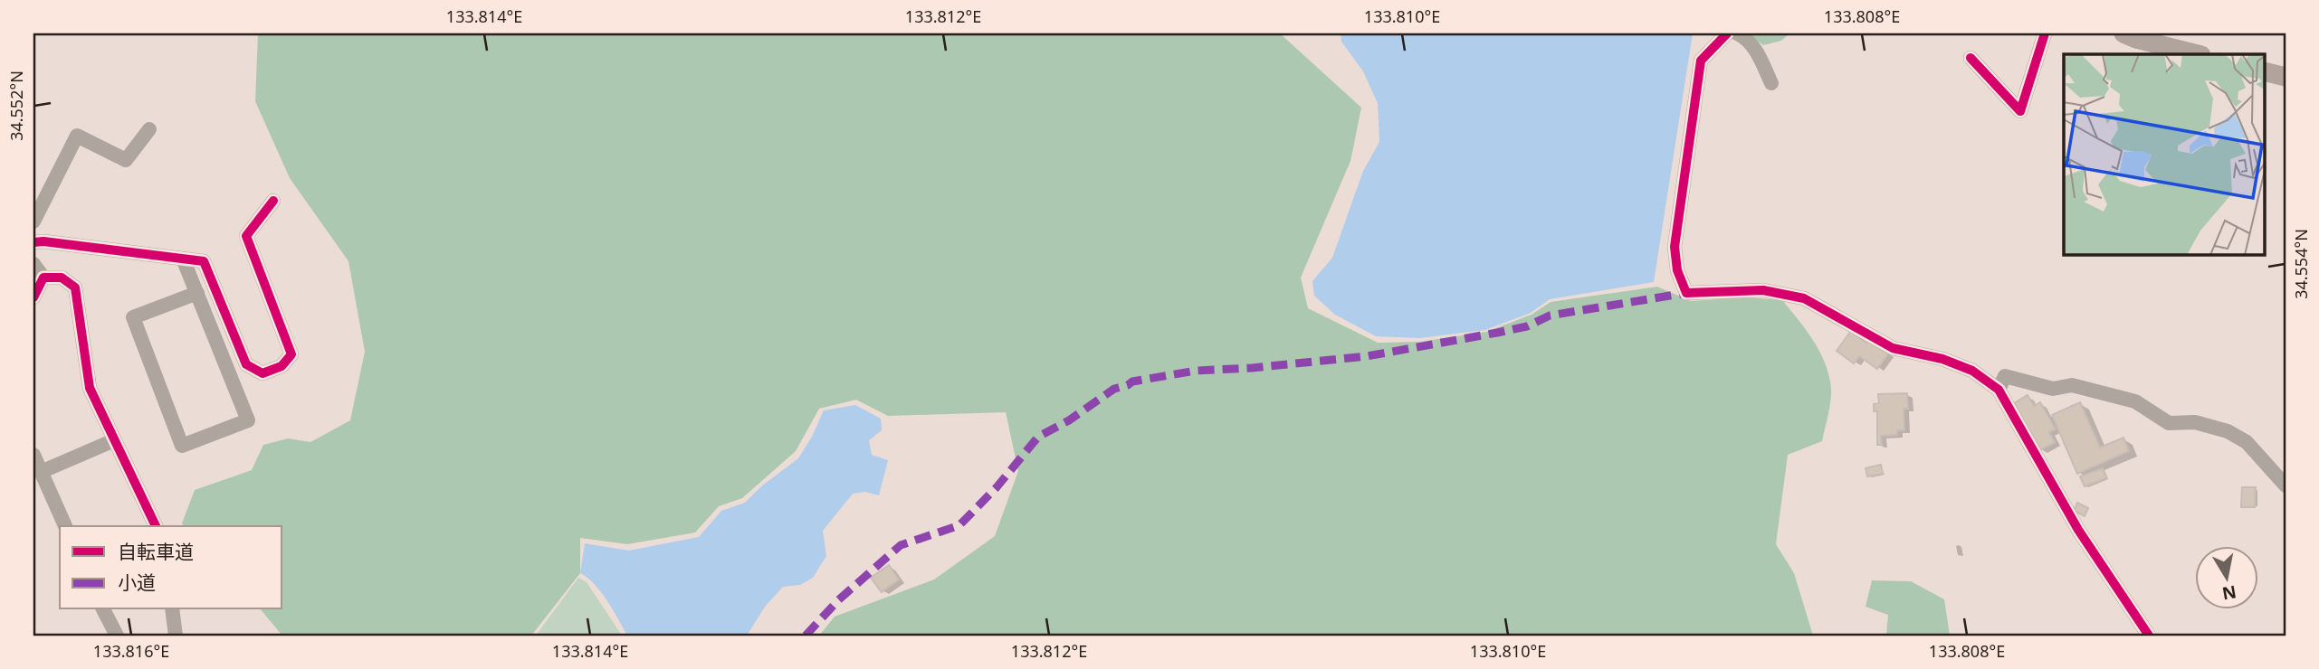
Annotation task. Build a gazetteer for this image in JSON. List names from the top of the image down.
{
  "legend": ["自転車道", "小道"],
  "north": "bottom",
  "coordinates": [
    "133.814°E",
    "133.812°E",
    "133.810°E",
    "133.808°E",
    "34.552°N",
    "34.554°N",
    "133.816°E"
  ]
}
